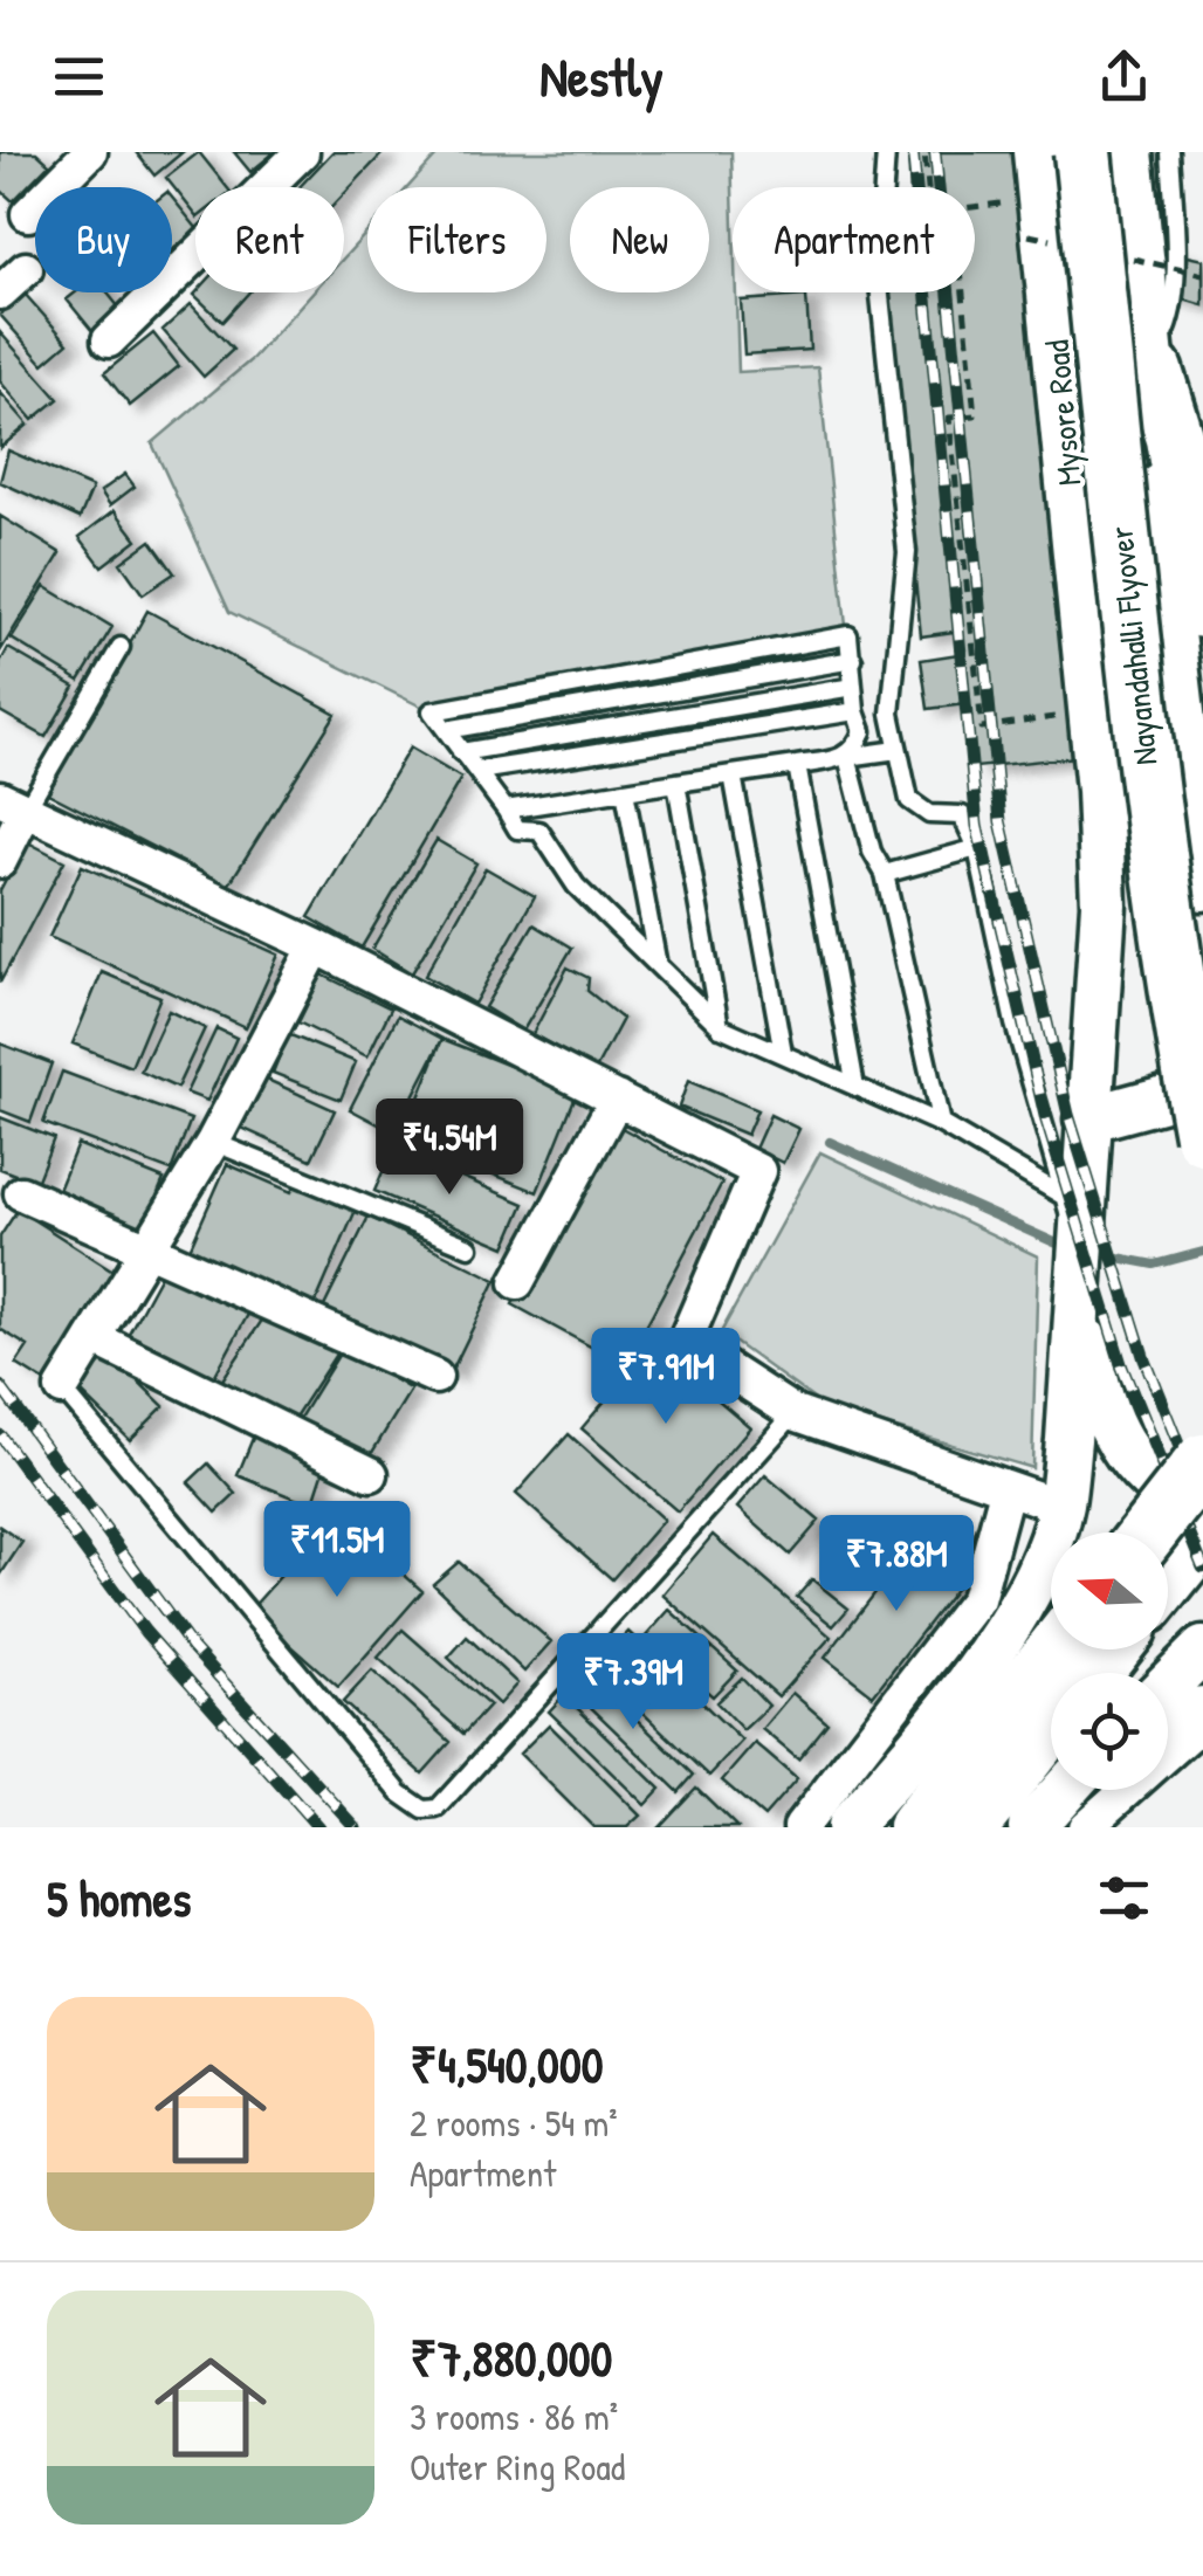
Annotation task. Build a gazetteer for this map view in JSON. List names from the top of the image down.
{
  "streets": {
    "highway": ["Nayandahalli Flyover"],
    "street": ["Mysore Road"]
  },
  "north": "left",
  "page": {
    "header": "Nestly",
    "chip": [
      "Buy",
      "Rent",
      "Filters",
      "New",
      "Apartment"
    ],
    "price": [
      "₹4.54M",
      "₹7.91M",
      "₹11.5M",
      "₹7.88M",
      "₹7.39M"
    ],
    "heading": "5 homes",
    "list": [
      {
        "name": "₹4,540,000",
        "note": "2 rooms · 54 m² · Apartment"
      },
      {
        "name": "₹7,880,000",
        "note": "3 rooms · 86 m² · Outer Ring Road"
      }
    ]
  }
}
